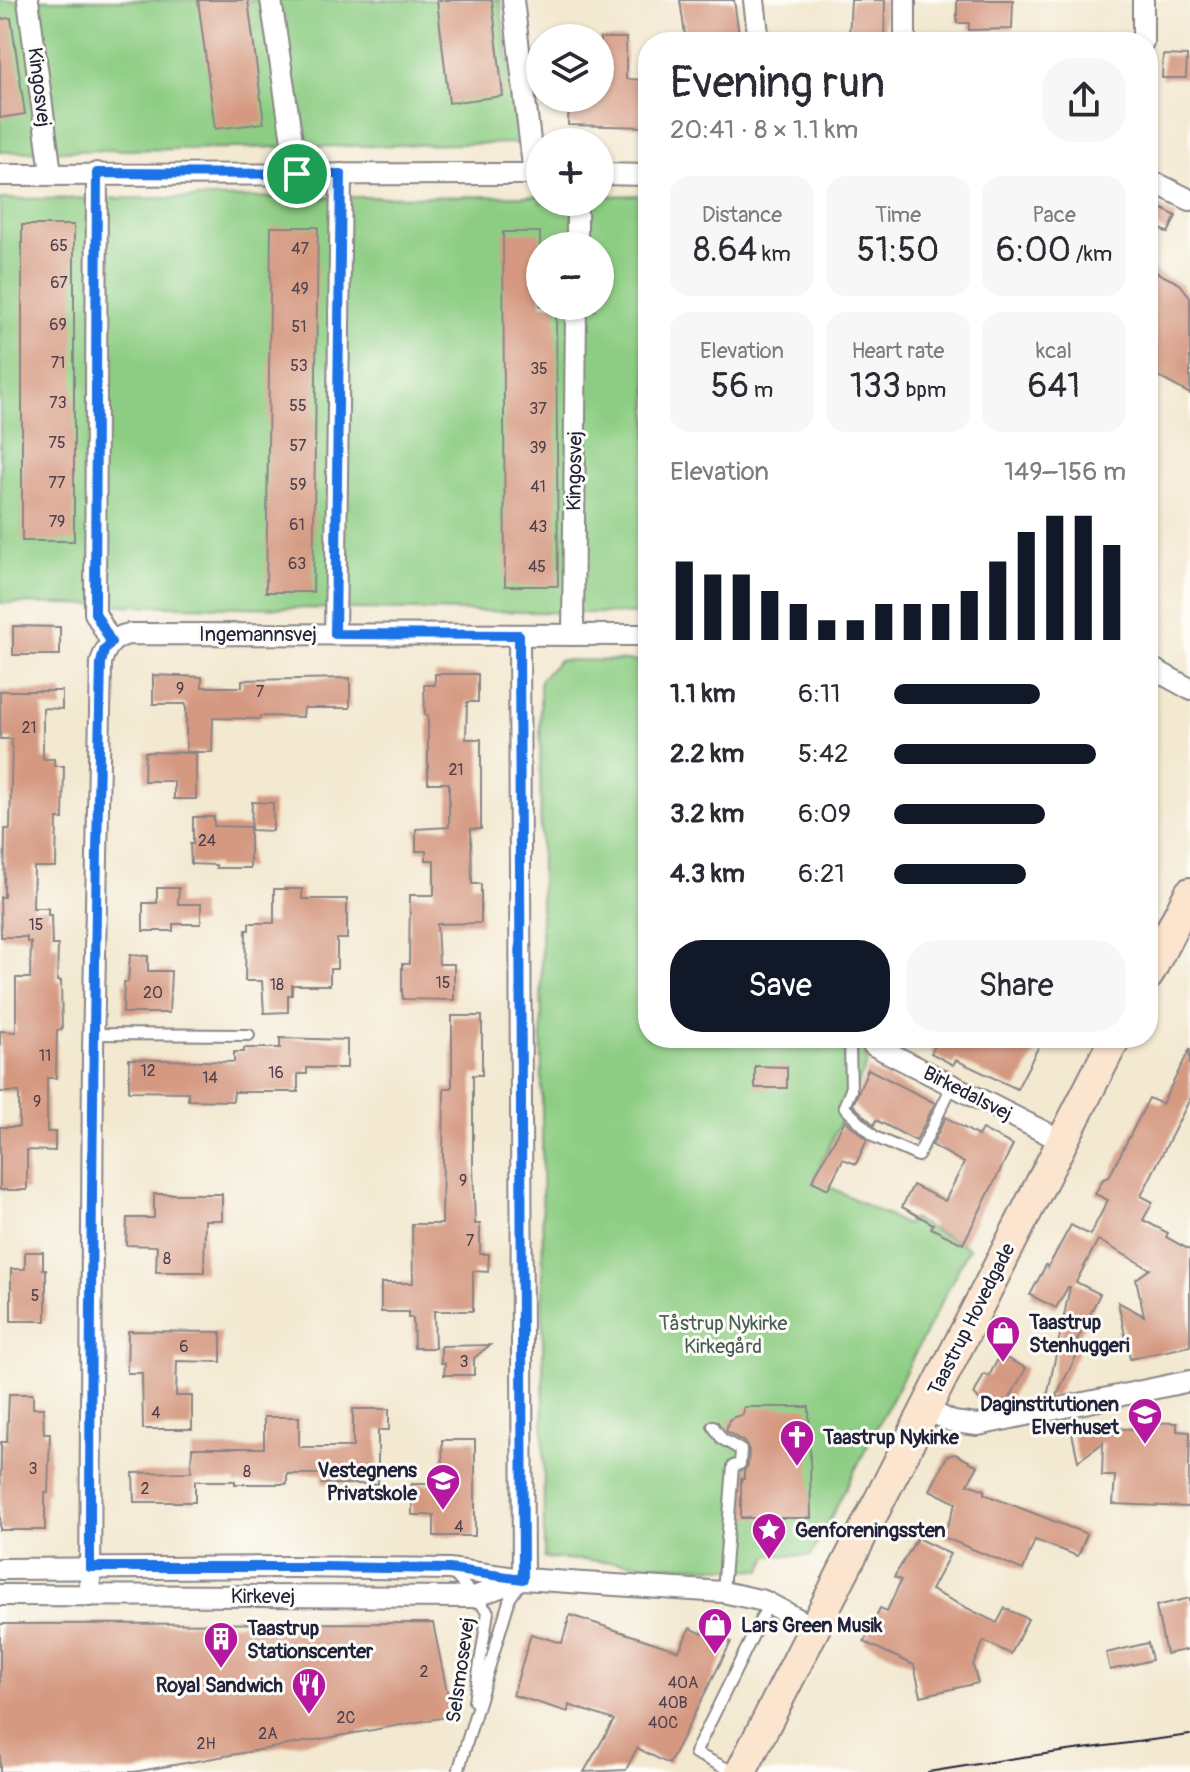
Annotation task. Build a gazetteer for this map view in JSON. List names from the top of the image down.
{
  "streets": {
    "street": [
      "Kingosvej",
      "Ingemannsvej",
      "Birkedalsvej",
      "Taastrup Hovedgade",
      "Kirkevej"
    ],
    "lane": ["Selsmosevej"]
  },
  "crossings": [
    ["Kingosvej", "Ingemannsvej"],
    ["Birkedalsvej", "Taastrup Hovedgade"],
    ["Taastrup Hovedgade", "Kirkevej"],
    ["Kirkevej", "Selsmosevej"]
  ],
  "parks": ["Tåstrup Nykirke Kirkegård"],
  "places": {
    "shop": ["Taastrup Stenhuggeri", "Lars Green Musik"],
    "school or university": ["Daginstitutionen Elverhuset", "Vestegnens Privatskole"],
    "church": ["Taastrup Nykirke"],
    "place": ["Genforeningssten"],
    "building": ["Taastrup Stationscenter"],
    "restaurant": ["Royal Sandwich"]
  },
  "house_numbers": [
    "65",
    "47",
    "67",
    "49",
    "69",
    "51",
    "71",
    "53",
    "35",
    "73",
    "55",
    "37",
    "75",
    "57",
    "39",
    "77",
    "59",
    "41",
    "79",
    "61",
    "43",
    "63",
    "45",
    "9",
    "7",
    "21",
    "21",
    "24",
    "15",
    "15",
    "18",
    "20",
    "11",
    "12",
    "16",
    "14",
    "9",
    "9",
    "7",
    "8",
    "5",
    "6",
    "3",
    "4",
    "3",
    "8",
    "2",
    "4",
    "2",
    "40A",
    "40B",
    "2C",
    "40C",
    "2A",
    "2H"
  ],
  "page": {
    "map_buttons": ["+", "−"],
    "heading": ["Evening run", "20:41 · 8 × 1.1 km"],
    "stats": [
      ["Distance", "8.64 km"],
      ["Time", "51:50"],
      ["Pace", "6:00 /km"],
      ["Elevation", "56 m"],
      ["Heart rate", "133 bpm"],
      ["kcal", "641"]
    ],
    "chart": ["Elevation", "149–156 m"],
    "list": [
      {
        "name": "1.1 km",
        "note": "6:11"
      },
      {
        "name": "2.2 km",
        "note": "5:42"
      },
      {
        "name": "3.2 km",
        "note": "6:09"
      },
      {
        "name": "4.3 km",
        "note": "6:21"
      }
    ],
    "buttons": ["Save", "Share"]
  }
}
